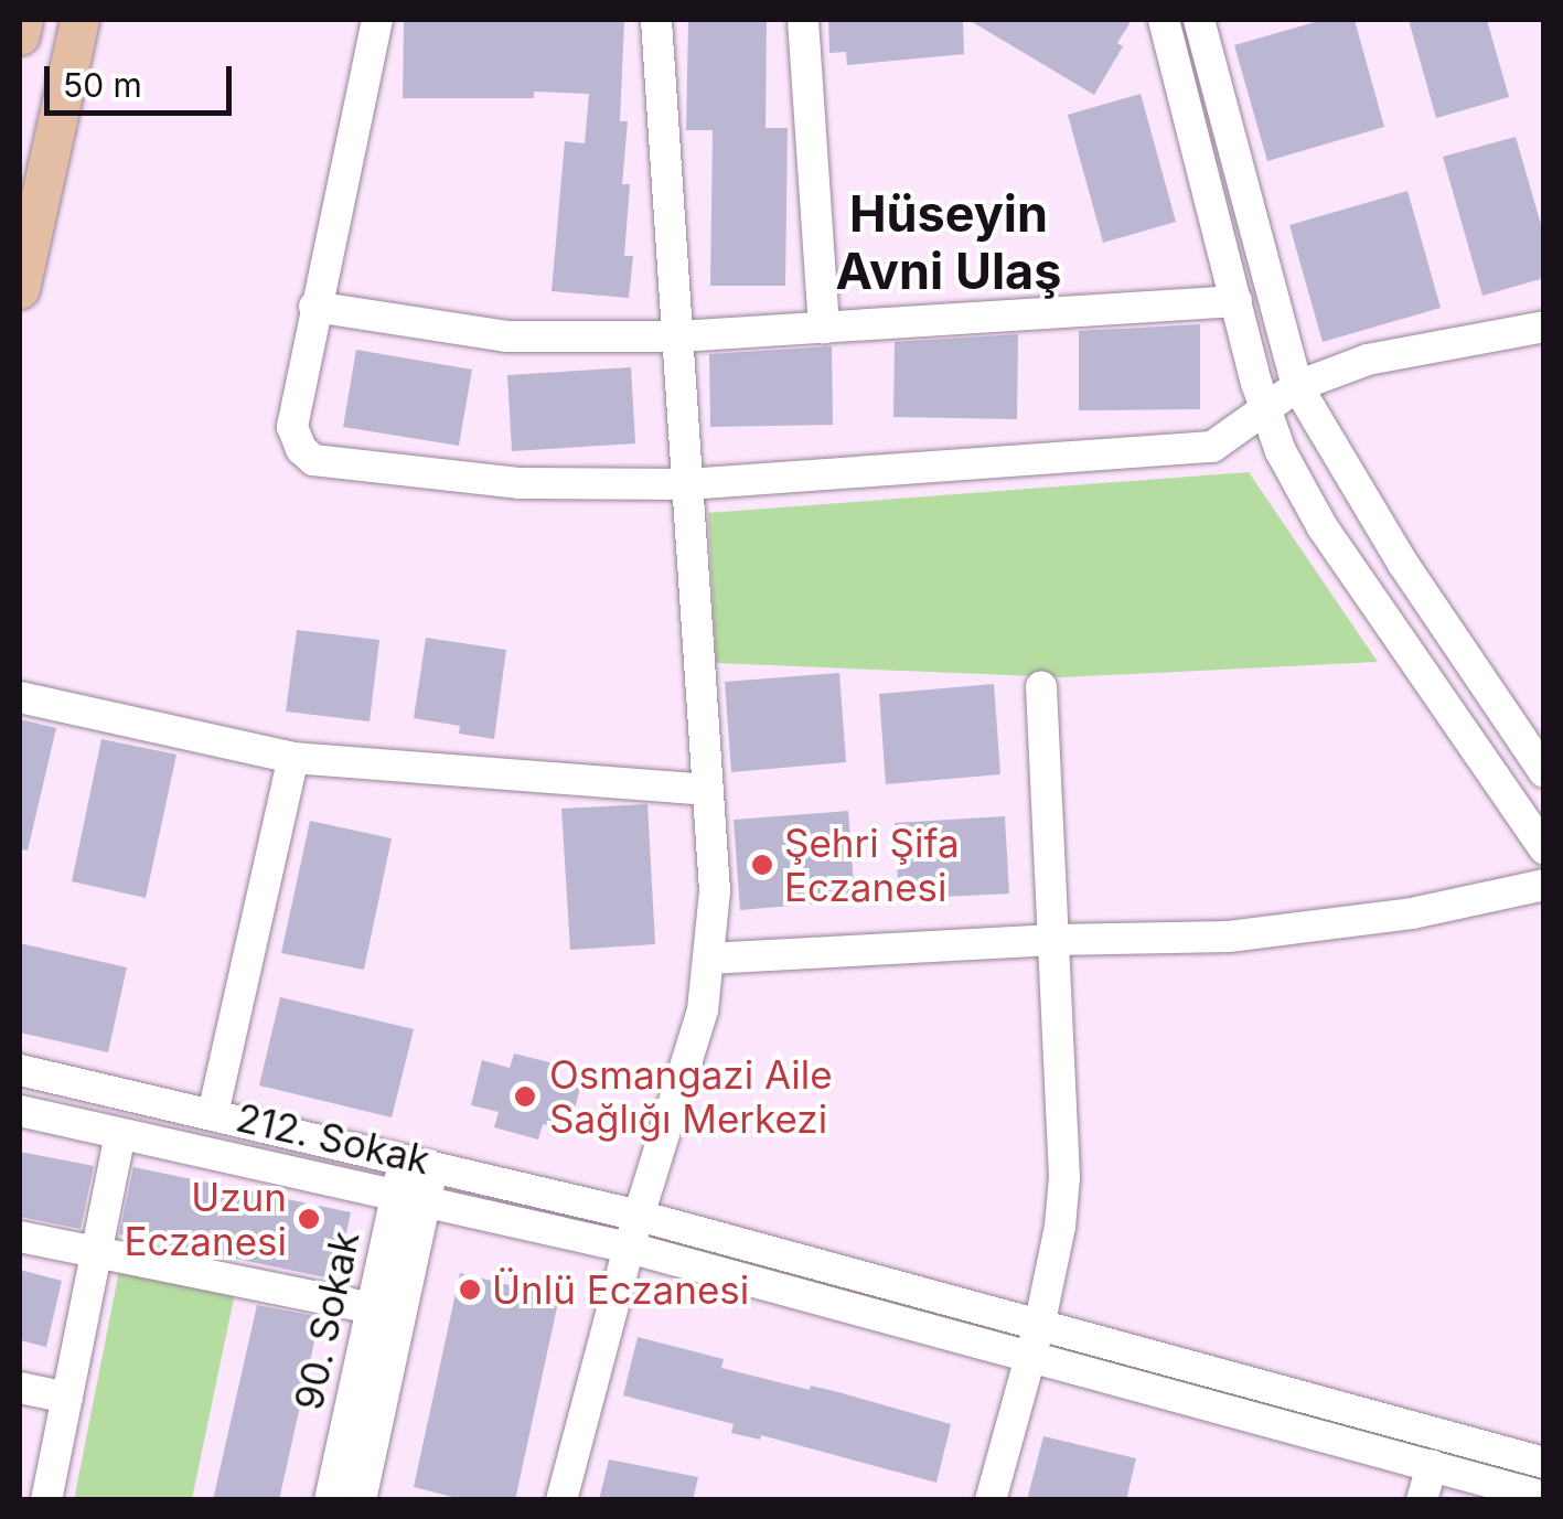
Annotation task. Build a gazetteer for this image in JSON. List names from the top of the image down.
{
  "streets": {
    "street": ["212. Sokak", "90. Sokak"]
  },
  "crossings": [
    ["212. Sokak", "90. Sokak"]
  ],
  "districts": ["Hüseyin Avni Ulaş"],
  "places": [
    "Şehri Şifa Eczanesi",
    "Osmangazi Aile Sağlığı Merkezi",
    "Uzun Eczanesi",
    "Ünlü Eczanesi"
  ],
  "scale_bar": "50 m"
}
